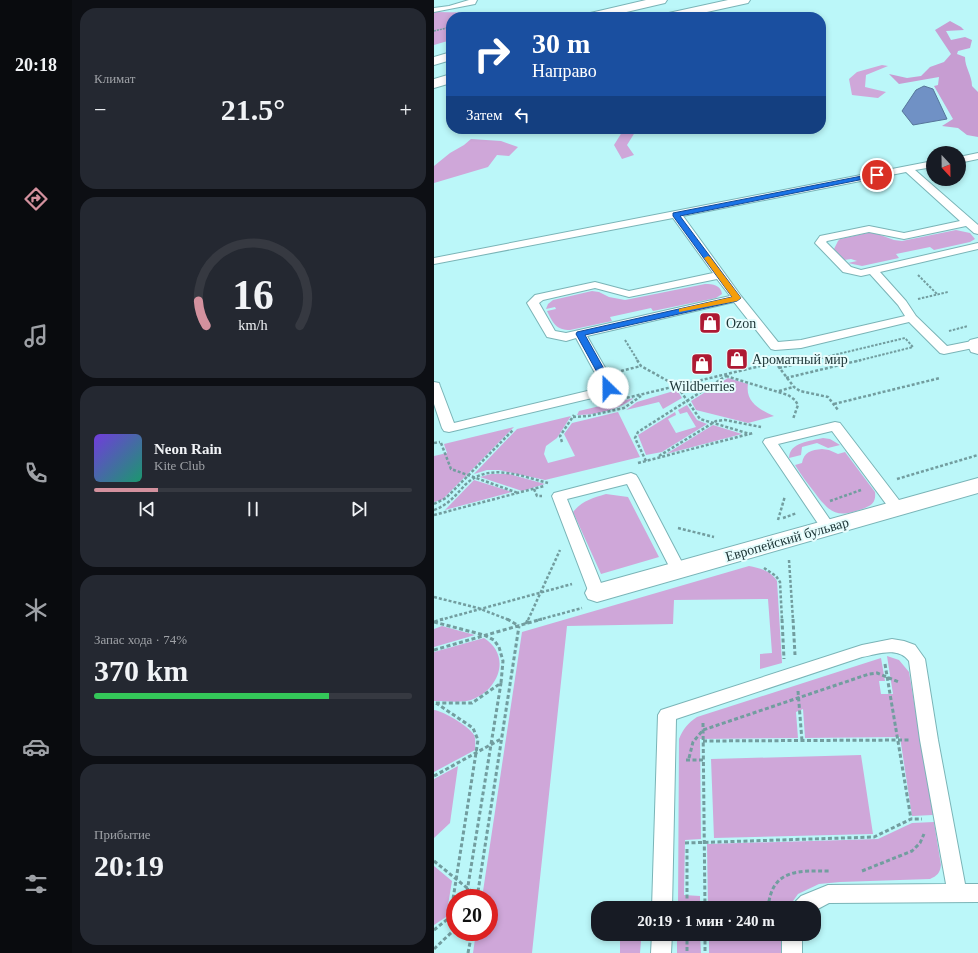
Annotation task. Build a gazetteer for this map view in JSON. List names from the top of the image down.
{
  "streets": {
    "main road": ["Европейский бульвар"]
  },
  "places": {
    "shop": ["Ozon", "Ароматный мир", "Wildberries"]
  },
  "north": "bottom",
  "page": {
    "tabs": "20:18",
    "tile": [
      "Климат",
      ["Запас хода · 74%", "370 km"],
      ["Прибытие", "20:19"]
    ],
    "turn": ["30 m", "Направо"],
    "heat": ["−", "21.5°", "+"],
    "then": "Затем",
    "song": ["Neon Rain", "Kite Club"],
    "limit": "20",
    "trip": "20:19 · 1 мин · 240 m",
    "gauge": ["16", "km/h"]
  }
}
